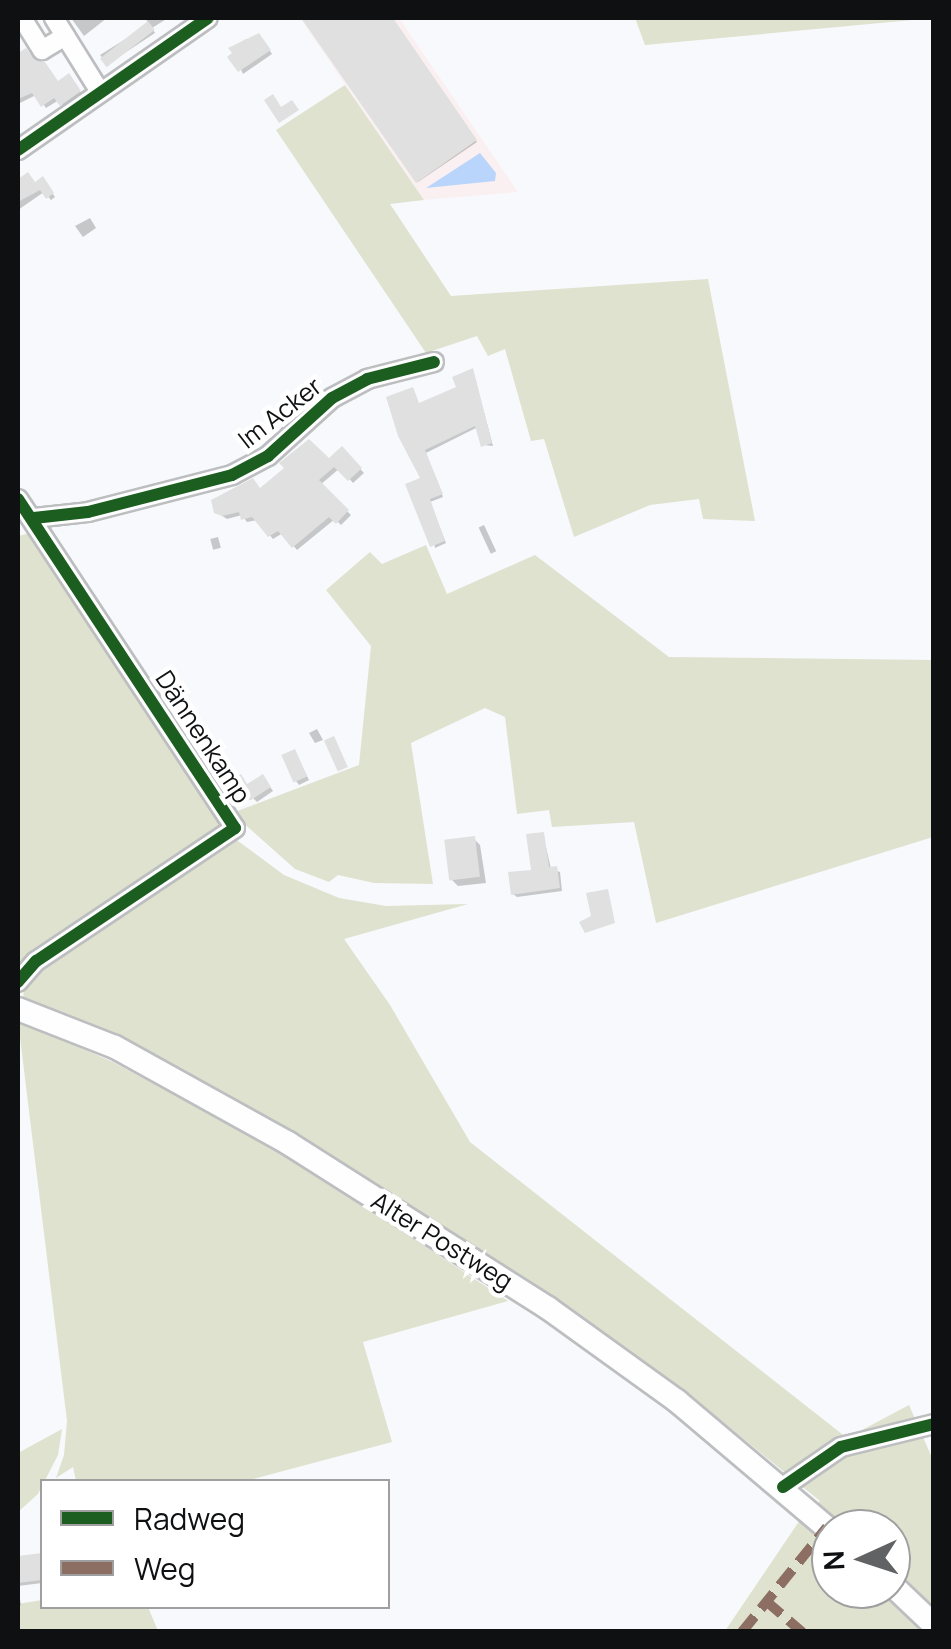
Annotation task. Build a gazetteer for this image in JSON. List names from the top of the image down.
{
  "streets": {
    "main road": ["Alter Postweg"],
    "street": ["Im Acker", "Dännenkamp"]
  },
  "crossings": [
    ["Im Acker", "Dännenkamp"]
  ],
  "legend": ["Radweg", "Weg"],
  "north": "left"
}
